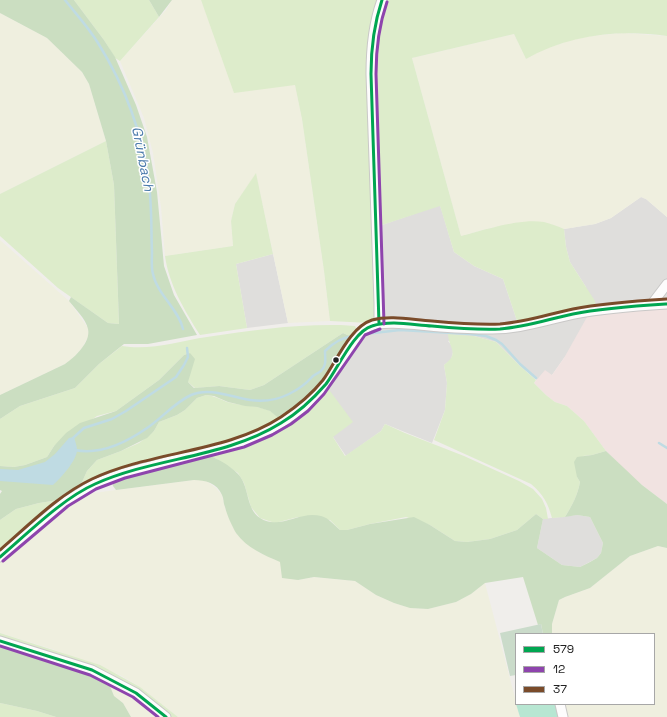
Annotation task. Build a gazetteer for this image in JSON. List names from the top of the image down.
{
  "water": ["Grünbach"],
  "lines": ["transit line 579", "transit line 12", "transit line 37"],
  "legend": ["579", "12", "37"]
}
